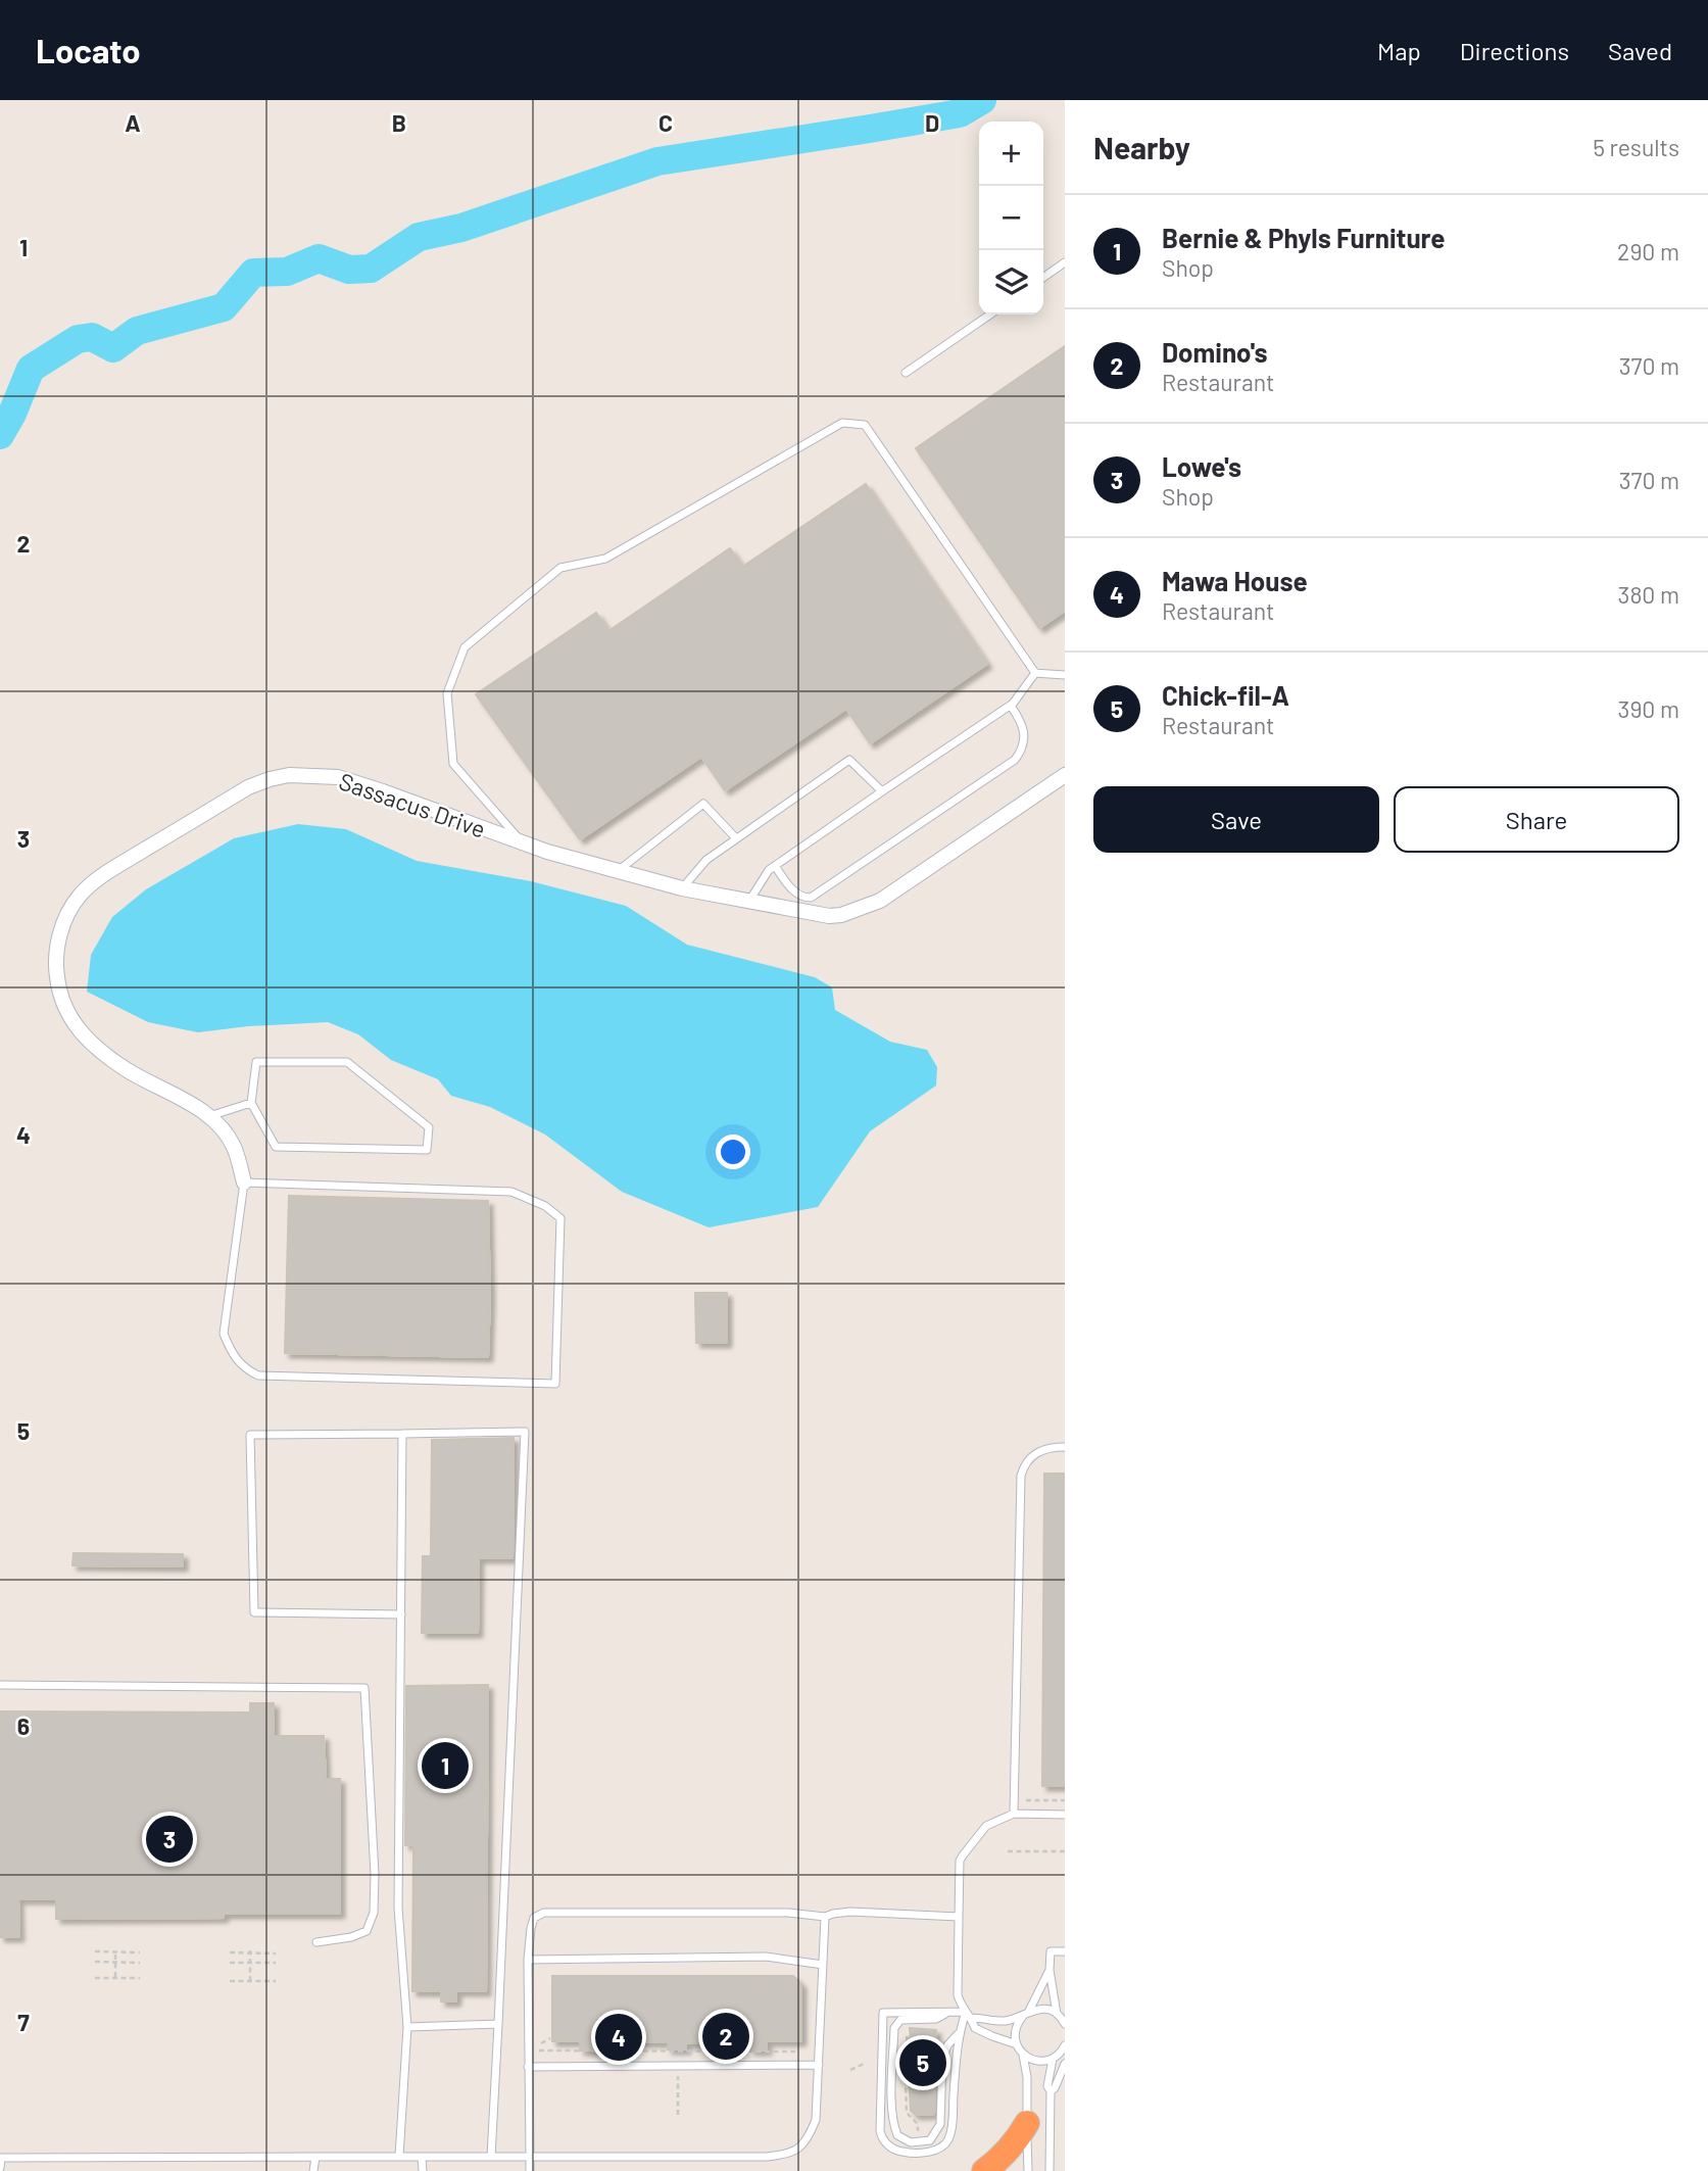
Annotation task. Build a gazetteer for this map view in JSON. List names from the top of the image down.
{
  "streets": {
    "street": ["Sassacus Drive"]
  },
  "page": {
    "header": "Locato",
    "nav": ["Map", "Directions", "Saved"],
    "heading": ["Nearby", "5 results"],
    "map_buttons": ["+", "−"],
    "list": [
      {
        "mark": "1",
        "name": "Bernie & Phyls Furniture",
        "note": "Shop",
        "value": "290 m"
      },
      {
        "mark": "2",
        "name": "Domino's",
        "note": "Restaurant",
        "value": "370 m"
      },
      {
        "mark": "3",
        "name": "Lowe's",
        "note": "Shop",
        "value": "370 m"
      },
      {
        "mark": "4",
        "name": "Mawa House",
        "note": "Restaurant",
        "value": "380 m"
      },
      {
        "mark": "5",
        "name": "Chick-fil-A",
        "note": "Restaurant",
        "value": "390 m"
      }
    ],
    "buttons": ["Save", "Share"],
    "pins": [
      "1",
      "3",
      "2",
      "4",
      "5"
    ]
  },
  "grid": {
    "columns": [
      "A",
      "B",
      "C",
      "D"
    ],
    "rows": [
      "1",
      "2",
      "3",
      "4",
      "5",
      "6",
      "7"
    ]
  }
}
